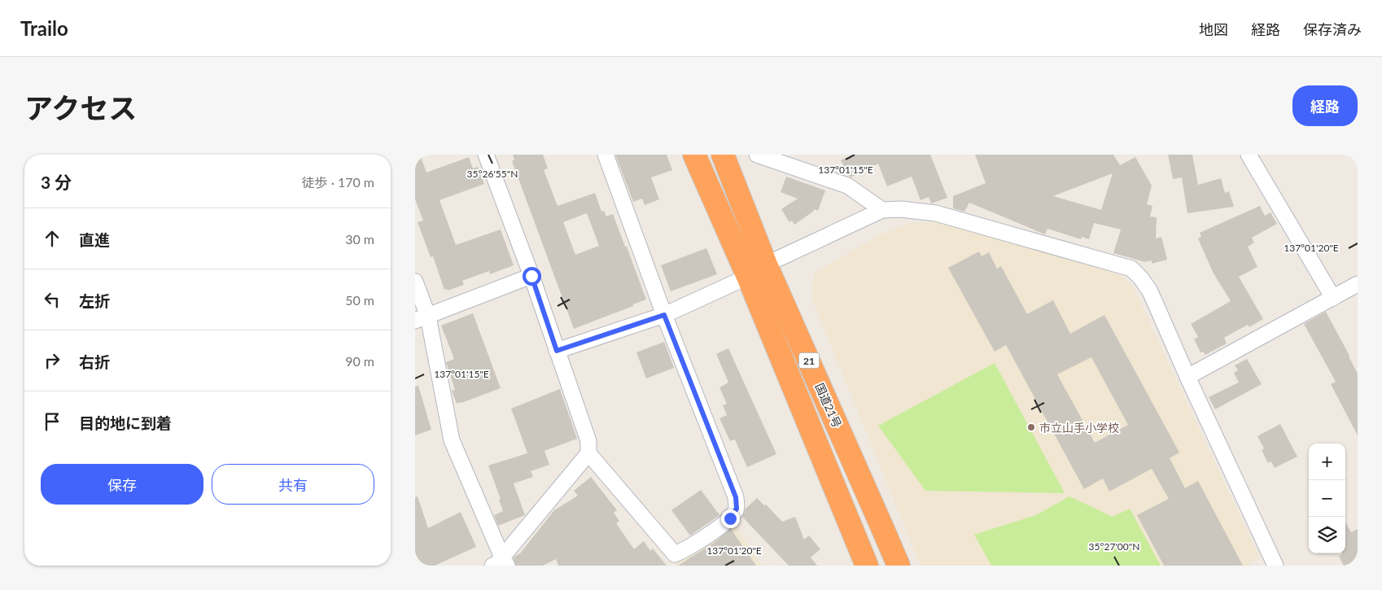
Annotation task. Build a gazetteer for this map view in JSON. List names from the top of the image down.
{
  "streets": {
    "highway": ["21", "国道21号"]
  },
  "places": ["市立山手小学校"],
  "page": {
    "header": "Trailo",
    "nav": ["地図", "経路", "保存済み"],
    "title": "アクセス",
    "buttons": [
      "経路",
      ["保存", "共有"]
    ],
    "heading": ["3 分", "徒歩 · 170 m"],
    "list": [
      ["直進", "30 m"],
      ["左折", "50 m"],
      ["右折", "90 m"],
      "目的地に到着"
    ],
    "map_buttons": ["+", "−"]
  },
  "coordinates": [
    "137°01'15\"E",
    "35°26'55\"N",
    "137°01'20\"E",
    "35°27'00\"N"
  ]
}
